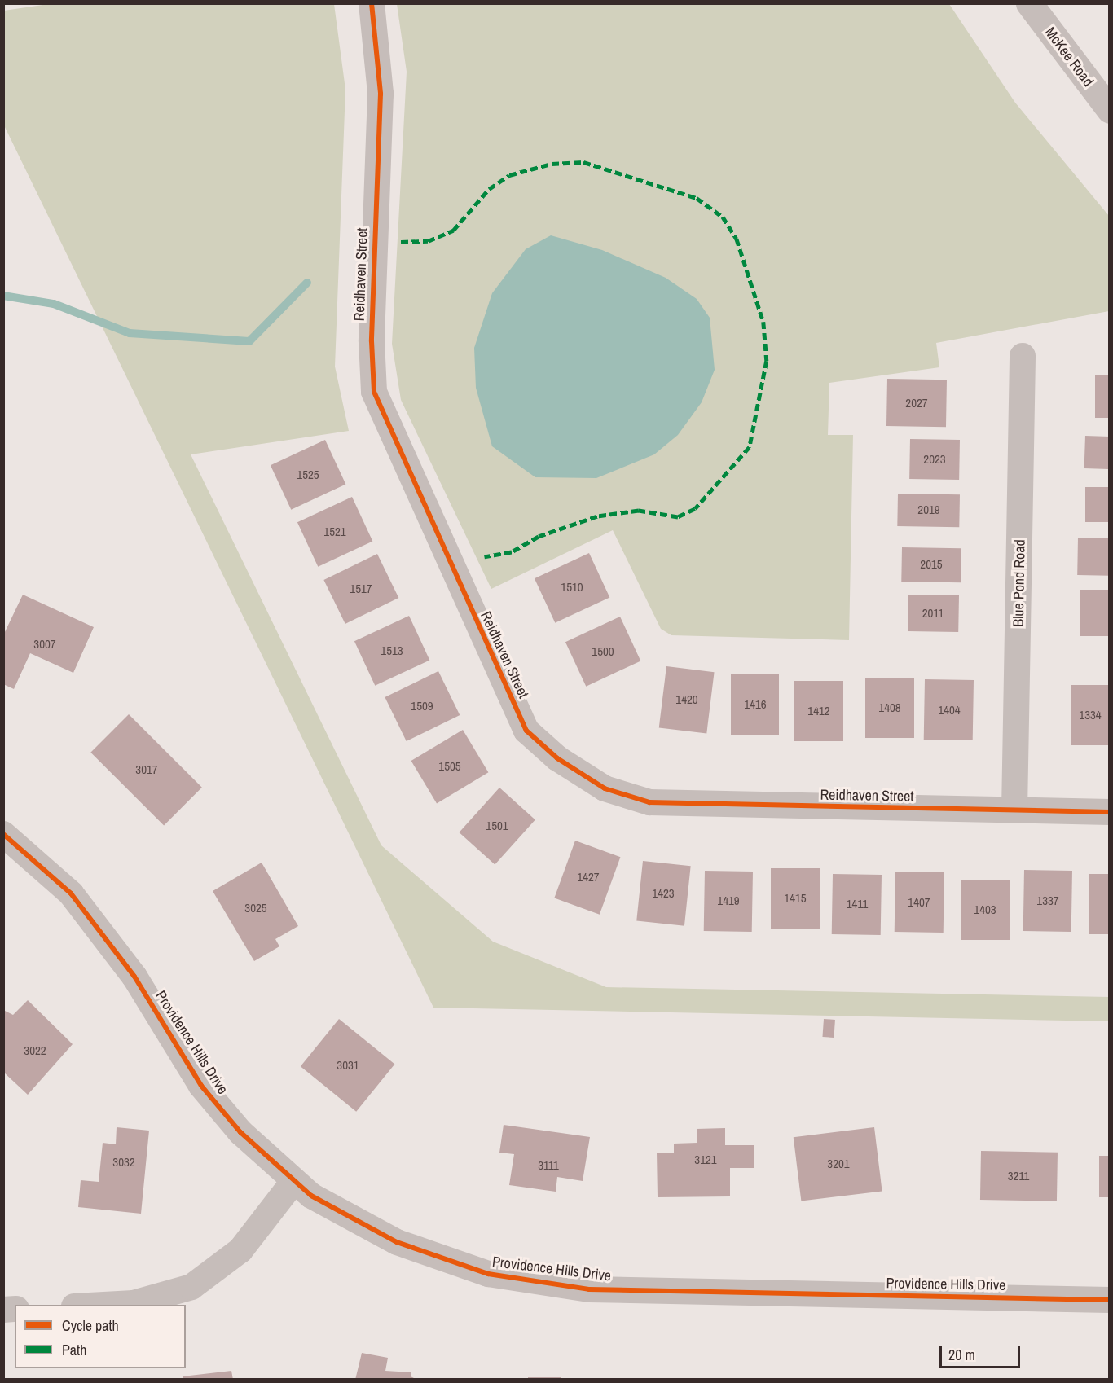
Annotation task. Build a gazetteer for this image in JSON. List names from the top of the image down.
{
  "streets": {
    "street": [
      "McKee Road",
      "Reidhaven Street",
      "Blue Pond Road",
      "Providence Hills Drive"
    ]
  },
  "crossings": [
    ["Reidhaven Street", "Blue Pond Road"]
  ],
  "house_numbers": [
    "2027",
    "2023",
    "1525",
    "2019",
    "1521",
    "2015",
    "1510",
    "1517",
    "2011",
    "3007",
    "1513",
    "1500",
    "1420",
    "1416",
    "1509",
    "1408",
    "1404",
    "1412",
    "1334",
    "1505",
    "3017",
    "1501",
    "1427",
    "1423",
    "1415",
    "1419",
    "1337",
    "1407",
    "1411",
    "3025",
    "1403",
    "3022",
    "3031",
    "3121",
    "3032",
    "3201",
    "3111",
    "3211"
  ],
  "legend": ["Cycle path", "Path"],
  "scale_bar": "20 m"
}
